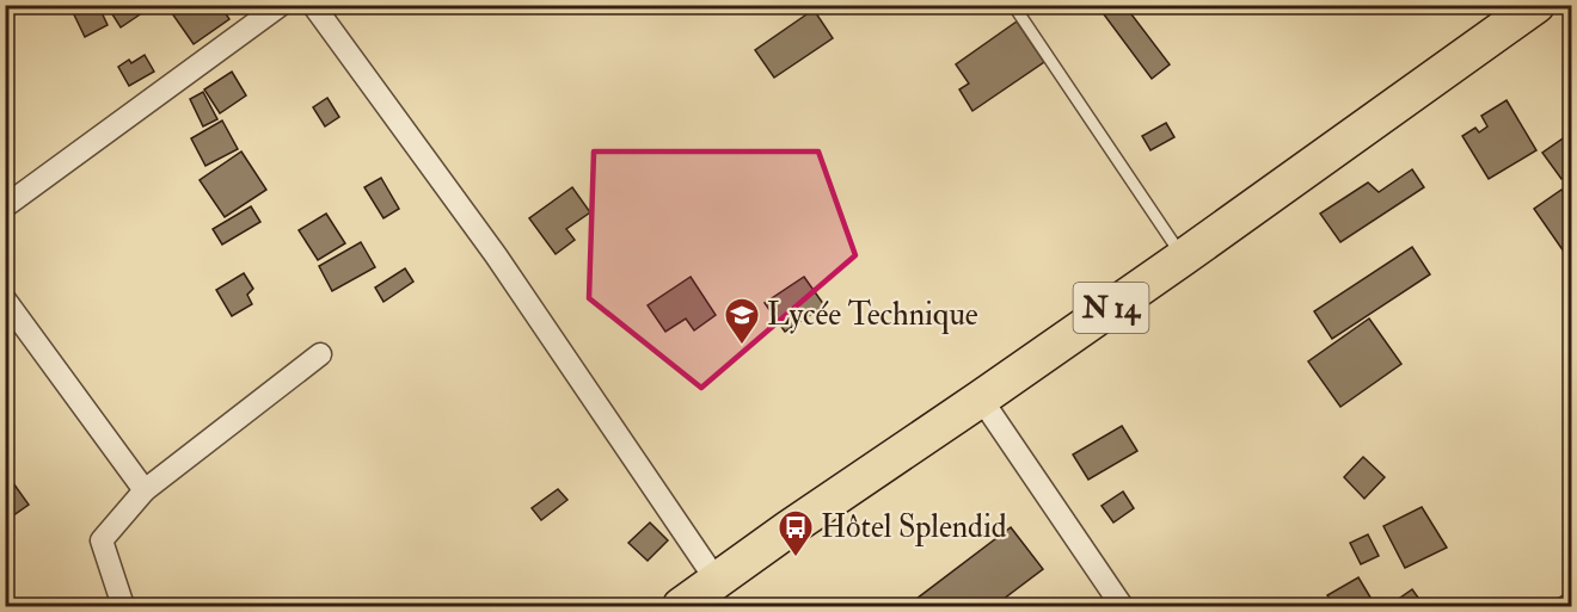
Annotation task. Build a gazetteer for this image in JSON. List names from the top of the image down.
{
  "streets": {
    "main road": ["N 14"]
  },
  "places": {
    "school or university": ["Lycée Technique"],
    "bus stop": ["Hôtel Splendid"]
  }
}
